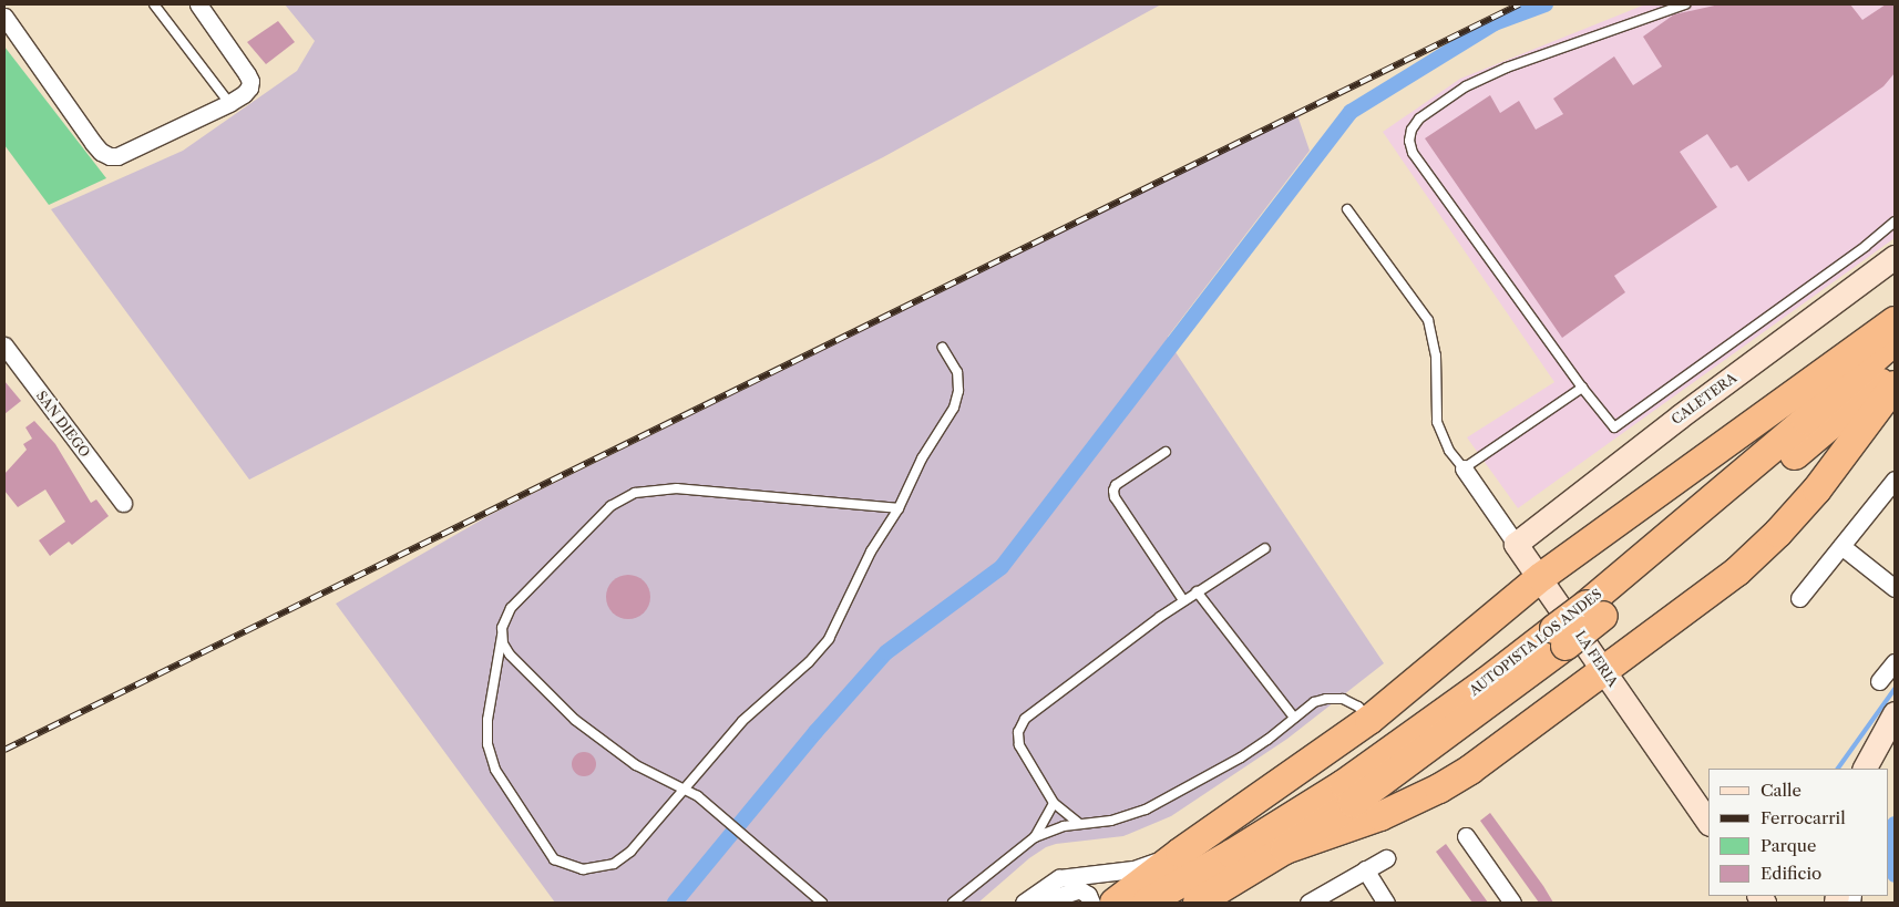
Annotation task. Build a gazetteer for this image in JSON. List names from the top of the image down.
{
  "streets": {
    "highway": ["AUTOPISTA LOS ANDES"],
    "main road": ["CALETERA", "LA FERIA"],
    "street": ["SAN DIEGO"]
  },
  "crossings": [
    ["CALETERA", "LA FERIA"]
  ],
  "legend": [
    "Calle",
    "Ferrocarril",
    "Parque",
    "Edificio"
  ]
}
